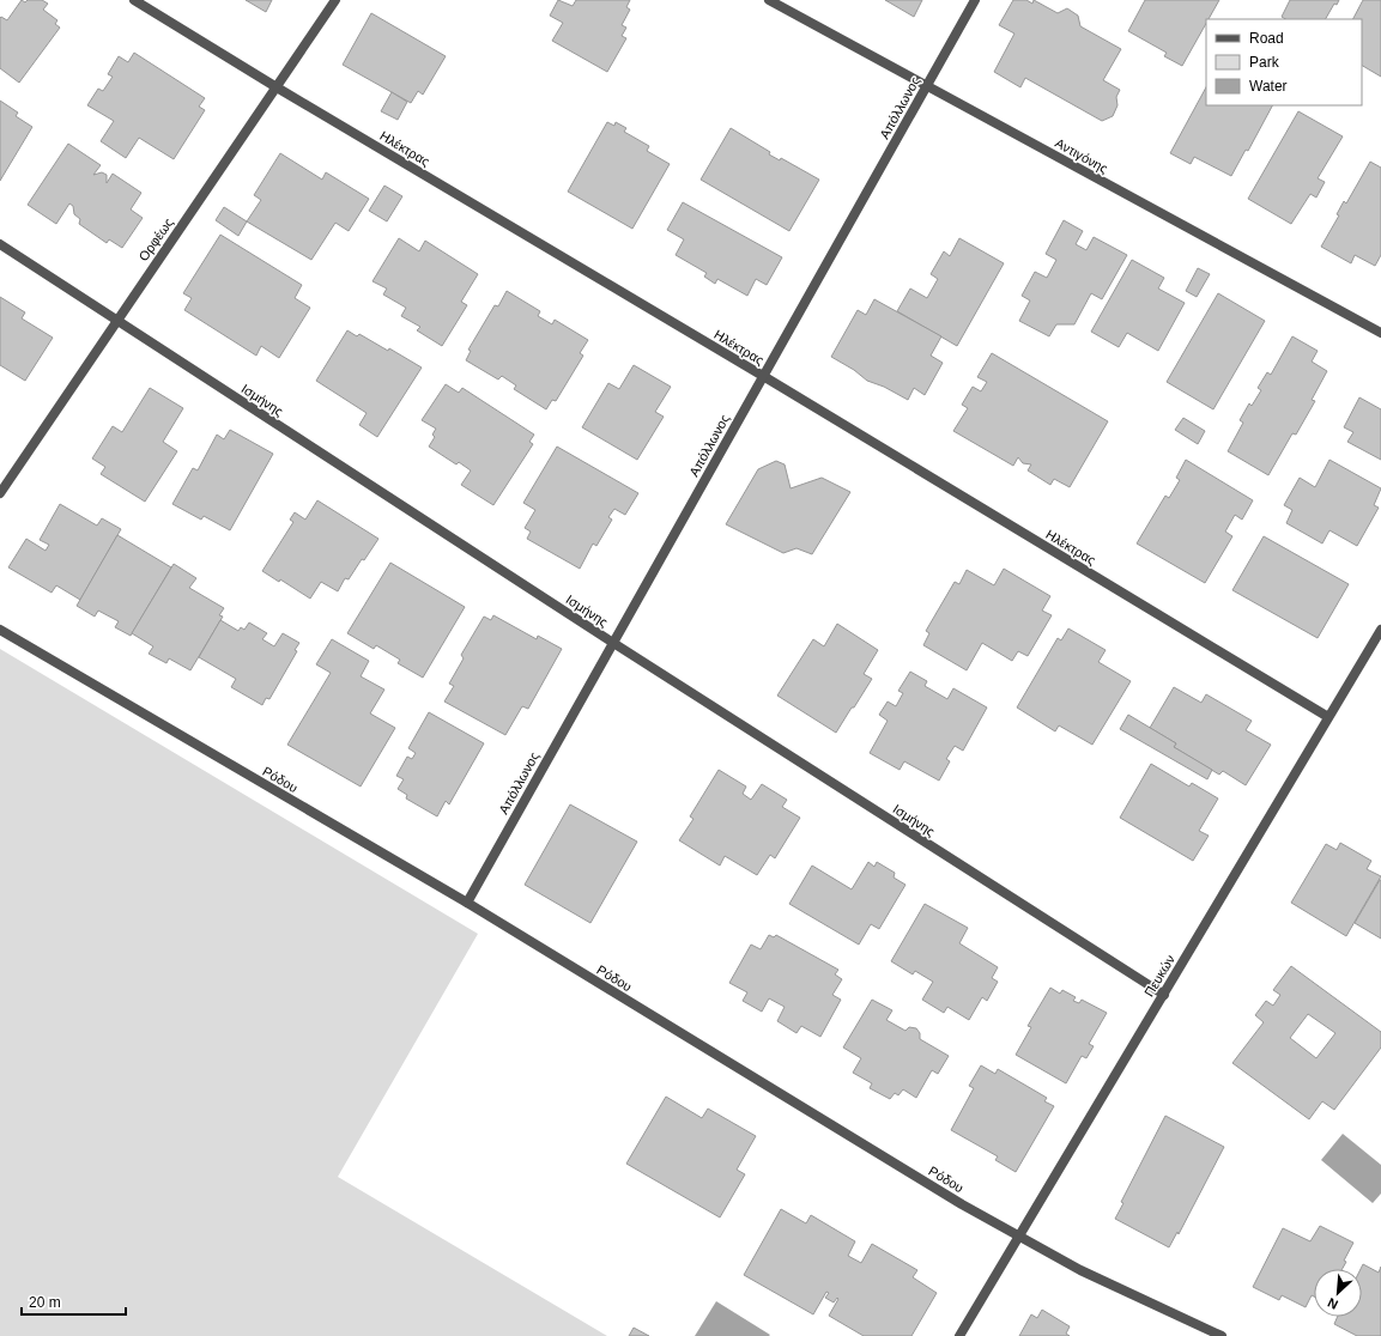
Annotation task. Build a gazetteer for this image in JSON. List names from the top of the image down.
{
  "streets": {
    "street": [
      "Απόλλωνος",
      "Ηλέκτρας",
      "Αντιγόνης",
      "Ορφέως",
      "Ισμήνης",
      "Ρόδου",
      "Πευκών"
    ]
  },
  "crossings": [
    ["Απόλλωνος", "Ηλέκτρας"],
    ["Απόλλωνος", "Αντιγόνης"],
    ["Απόλλωνος", "Ισμήνης"],
    ["Απόλλωνος", "Ρόδου"],
    ["Ηλέκτρας", "Ορφέως"],
    ["Ηλέκτρας", "Πευκών"],
    ["Ορφέως", "Ισμήνης"],
    ["Ισμήνης", "Πευκών"],
    ["Ρόδου", "Πευκών"]
  ],
  "legend": ["Road", "Park", "Water"],
  "scale_bar": "20 m",
  "north": "bottom left"
}
